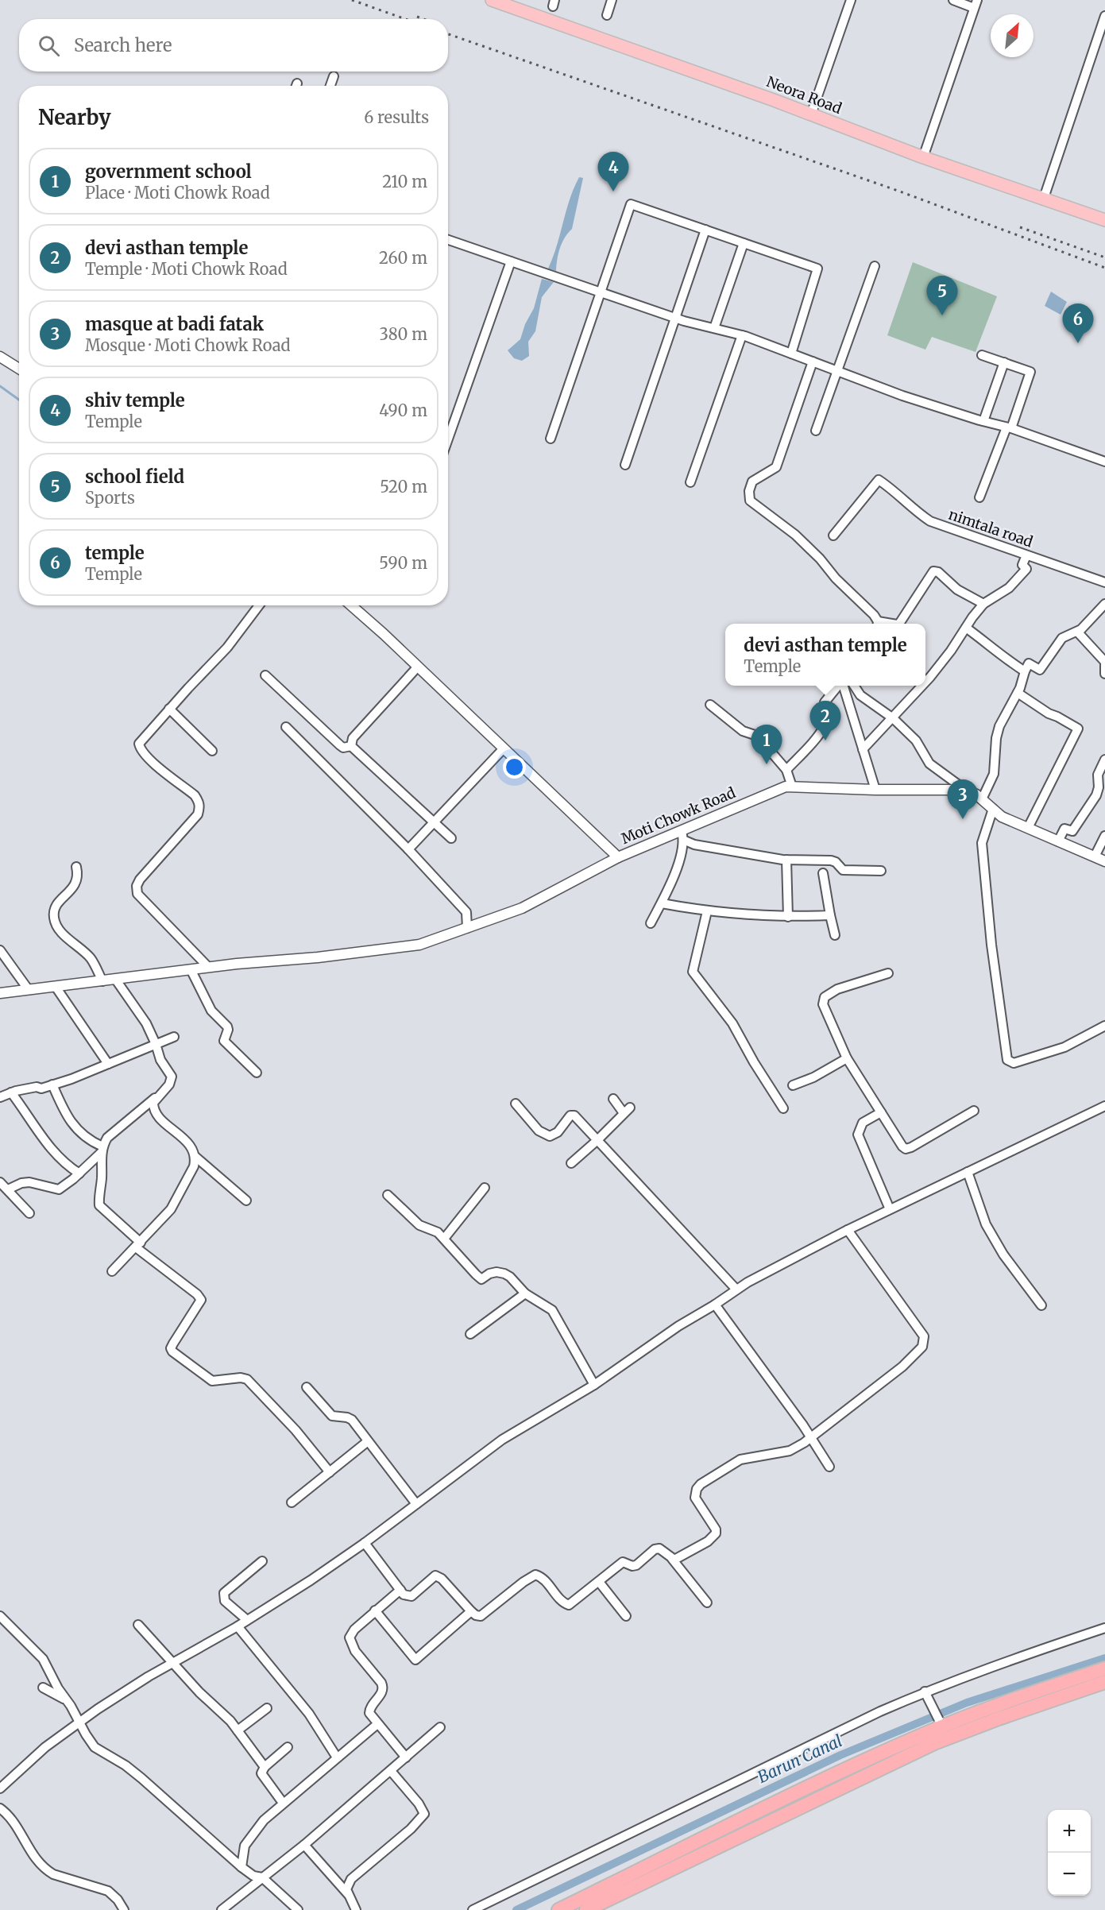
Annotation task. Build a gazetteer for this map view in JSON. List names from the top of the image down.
{
  "streets": {
    "main road": ["Neora Road"],
    "street": ["nimtala road", "Moti Chowk Road"]
  },
  "water": ["Barun Canal"],
  "north": "top right",
  "page": {
    "search": "Search here",
    "heading": ["Nearby", "6 results"],
    "list": [
      {
        "mark": "1",
        "name": "government school",
        "note": "Place · Moti Chowk Road",
        "value": "210 m"
      },
      {
        "mark": "2",
        "name": "devi asthan temple",
        "note": "Temple · Moti Chowk Road",
        "value": "260 m"
      },
      {
        "mark": "3",
        "name": "masque at badi fatak",
        "note": "Mosque · Moti Chowk Road",
        "value": "380 m"
      },
      {
        "mark": "4",
        "name": "shiv temple",
        "note": "Temple",
        "value": "490 m"
      },
      {
        "mark": "5",
        "name": "school field",
        "note": "Sports",
        "value": "520 m"
      },
      {
        "mark": "6",
        "name": "temple",
        "note": "Temple",
        "value": "590 m"
      }
    ],
    "pins": [
      "4",
      "5",
      "6",
      "2",
      "1",
      "3"
    ],
    "popup": ["devi asthan temple", "Temple"],
    "map_buttons": ["+", "−"]
  }
}
